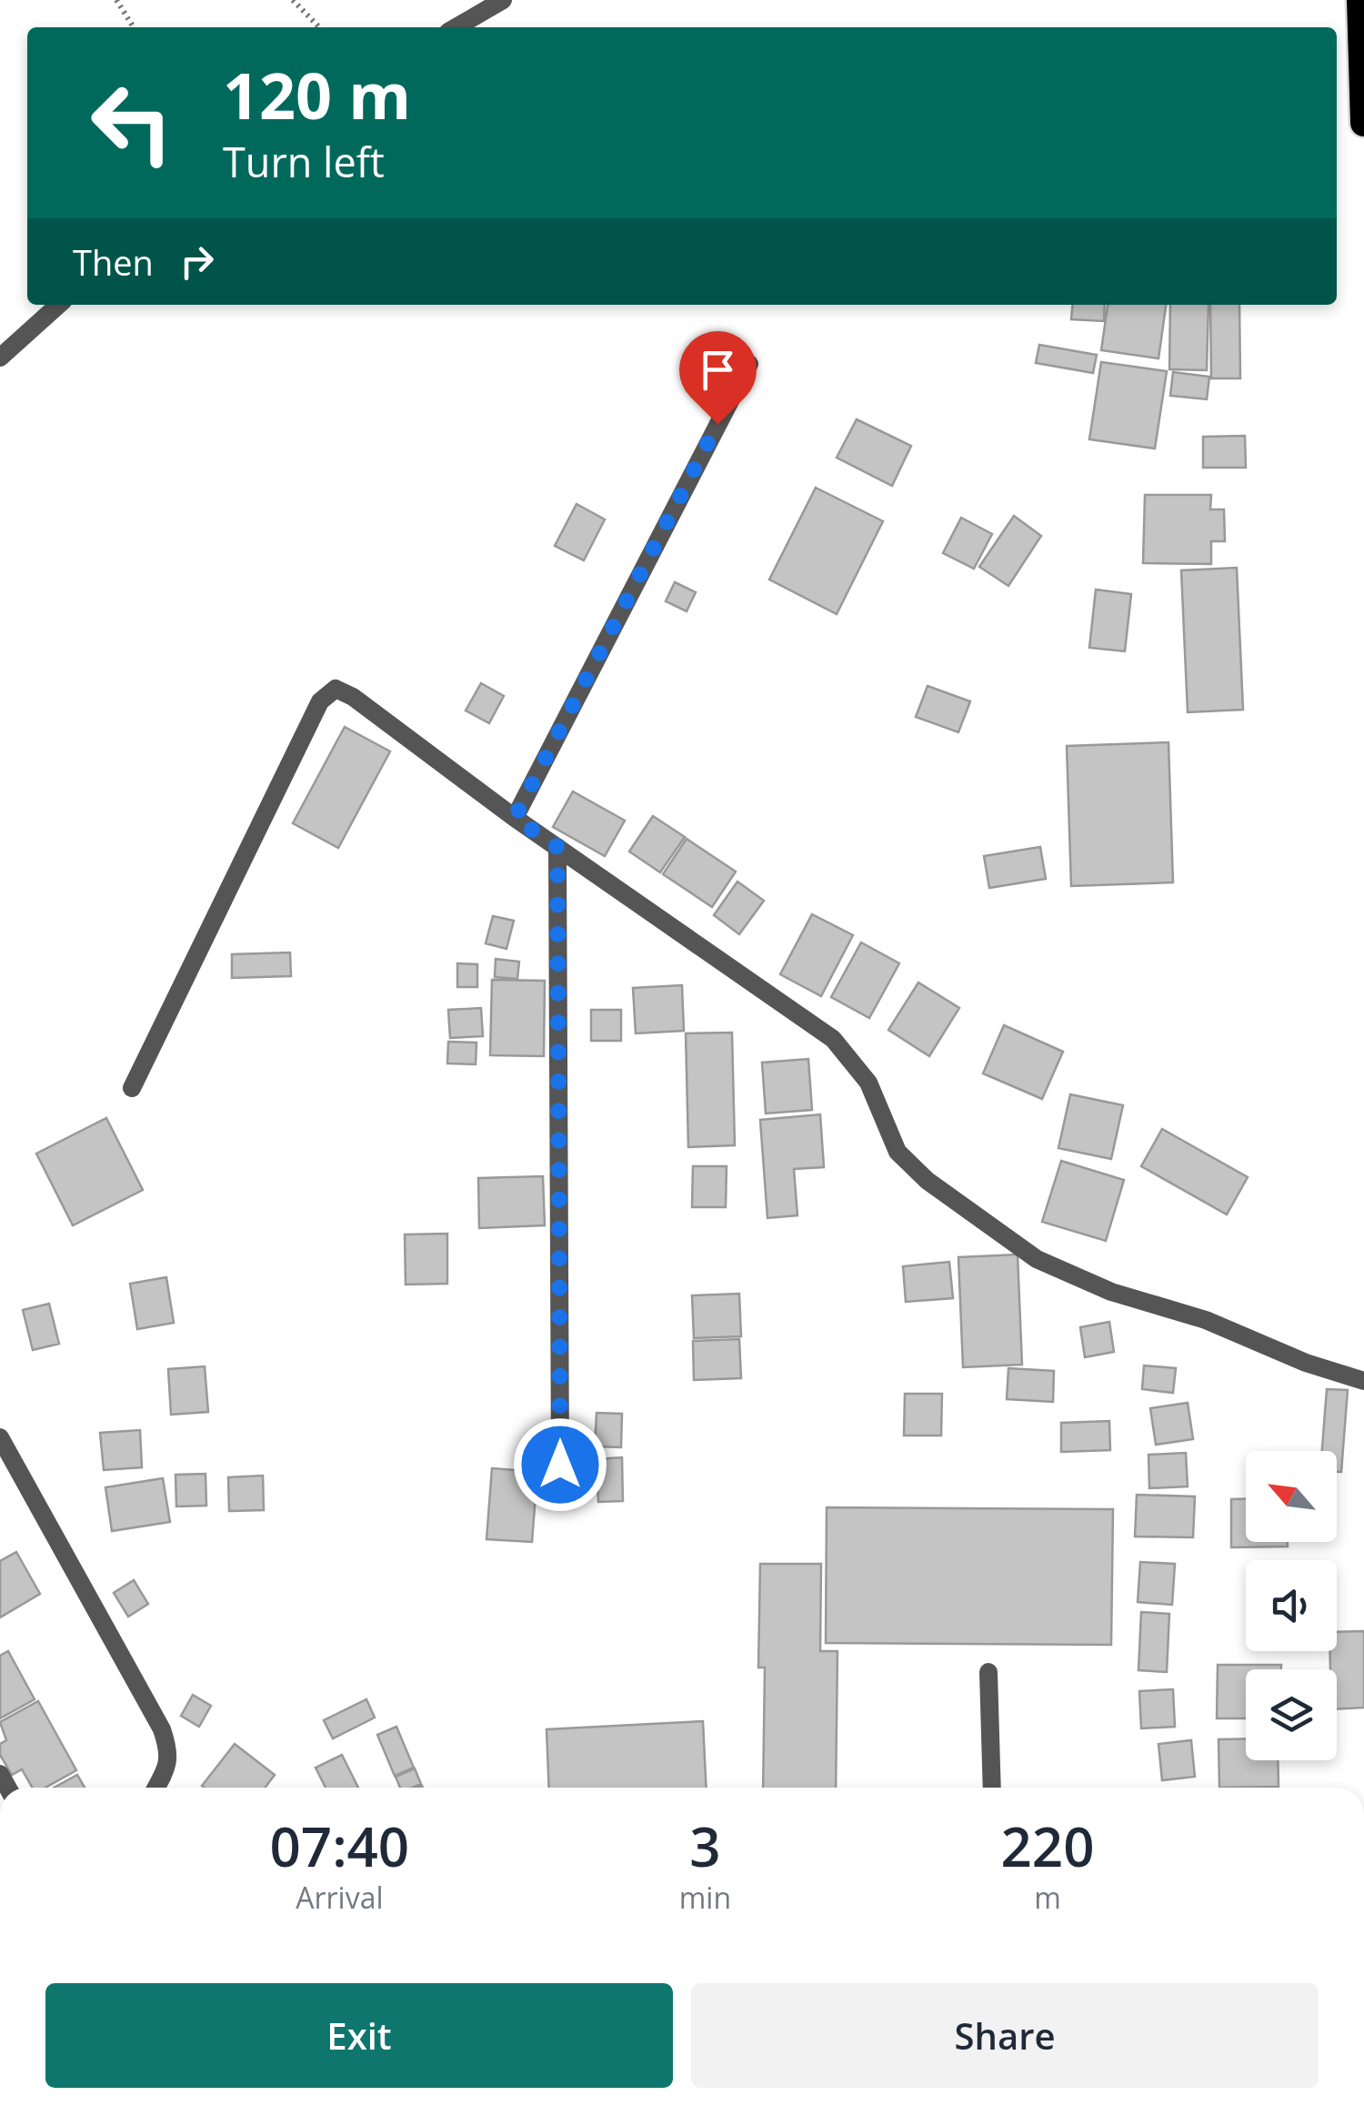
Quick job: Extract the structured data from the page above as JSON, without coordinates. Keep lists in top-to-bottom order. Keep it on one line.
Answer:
{"north":"top left","page":{"turn":["120 m","Turn left"],"then":"Then","eta":["07:40","Arrival","3","min","220","m"],"buttons":["Exit","Share"]}}
